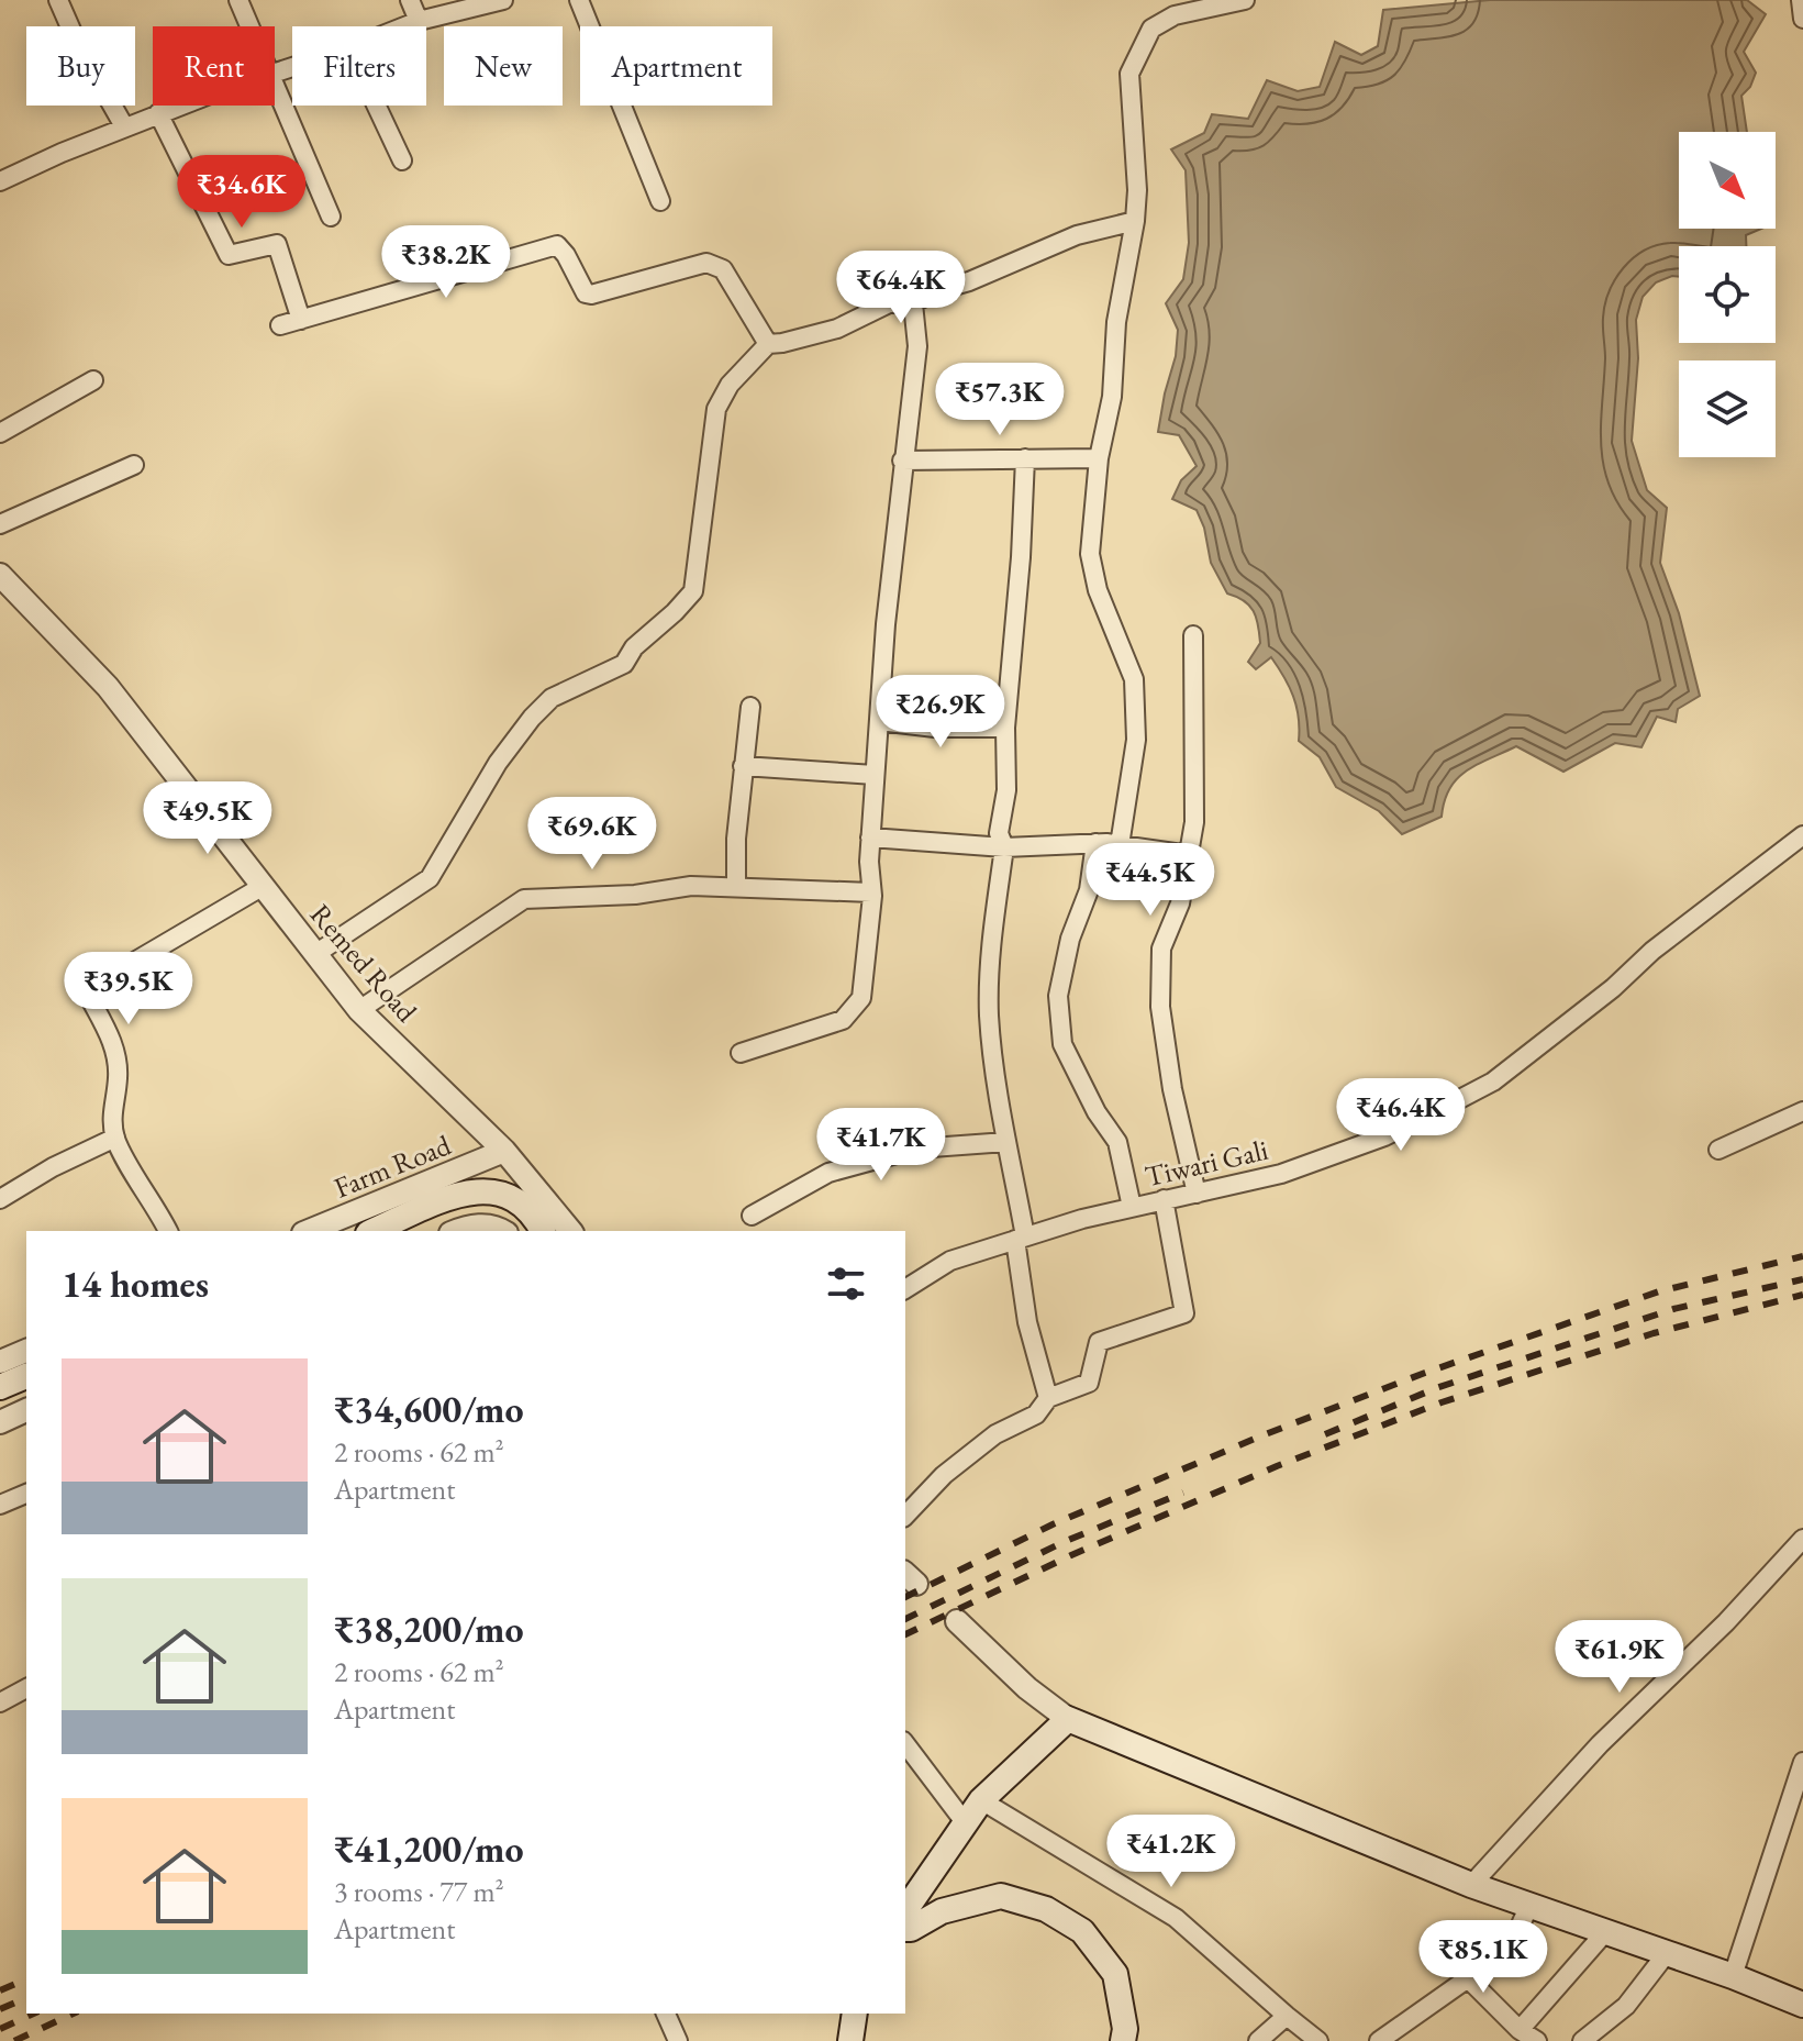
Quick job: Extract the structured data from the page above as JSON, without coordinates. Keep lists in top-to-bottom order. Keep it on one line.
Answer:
{"streets":{"street":["Remed Road","Tiwari Gali","Farm Road"]},"crossings":[["Remed Road","Farm Road"]],"north":"bottom right","page":{"chip":["Buy","Rent","Filters","New","Apartment"],"price":["₹34.6K","₹38.2K","₹64.4K","₹57.3K","₹26.9K","₹49.5K","₹69.6K","₹44.5K","₹39.5K","₹46.4K","₹41.7K","₹61.9K","₹41.2K","₹85.1K"],"heading":"14 homes","list":[{"name":"₹34,600/mo","note":"2 rooms · 62 m² · Apartment"},{"name":"₹38,200/mo","note":"2 rooms · 62 m² · Apartment"},{"name":"₹41,200/mo","note":"3 rooms · 77 m² · Apartment"}]}}
